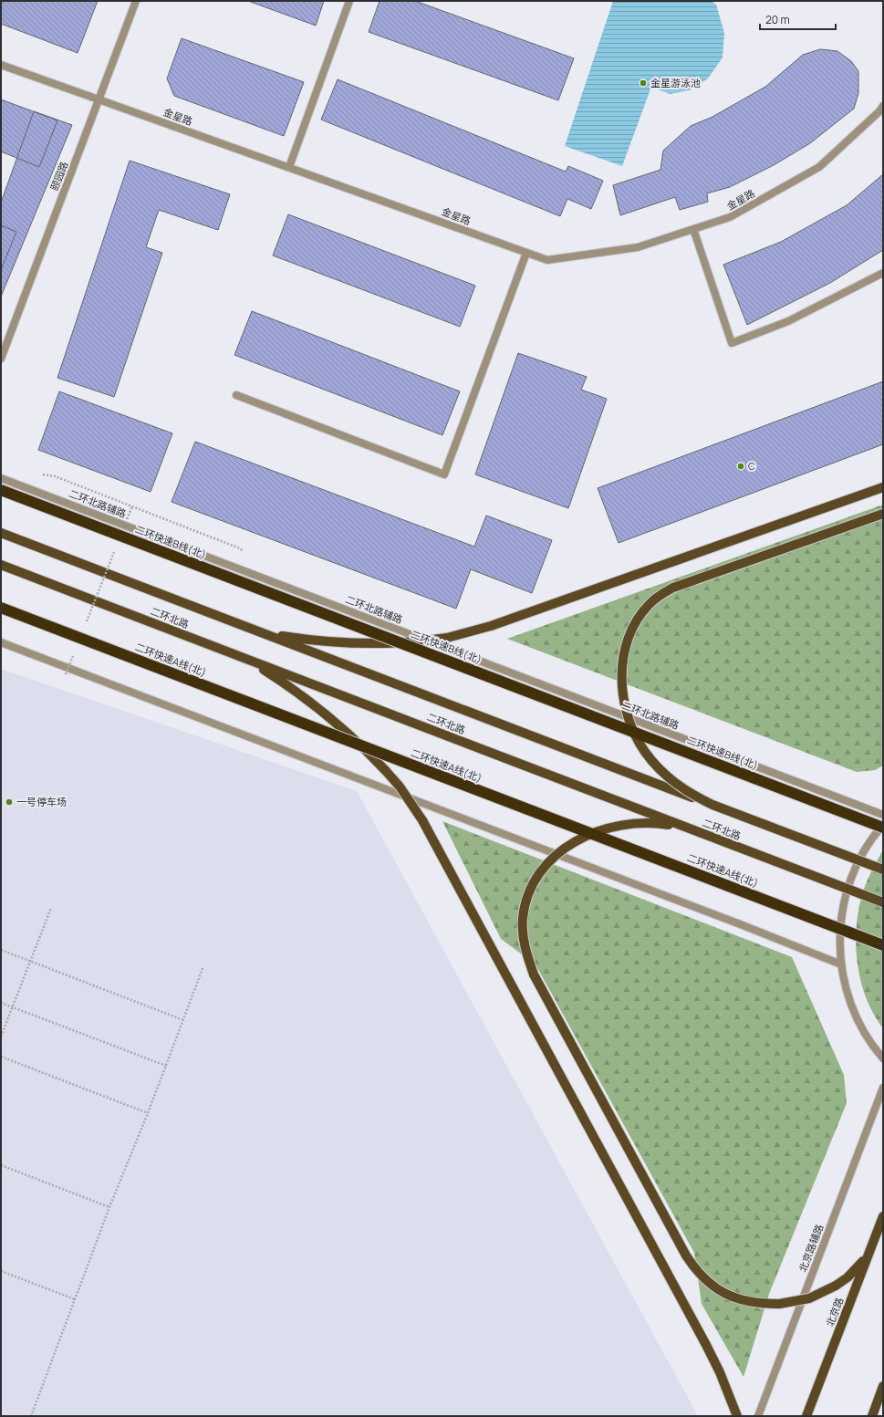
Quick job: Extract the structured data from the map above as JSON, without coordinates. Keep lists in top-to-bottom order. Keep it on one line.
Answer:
{"streets":{"highway":["二环快速B线(北)","二环快速A线(北)"],"main road":["二环北路","北京路"],"street":["金星路","颐园路","二环北路辅路","北京路辅路"]},"crossings":[["金星路","颐园路"]],"places":["金星游泳池","C","一号停车场"],"scale_bar":"20 m"}
